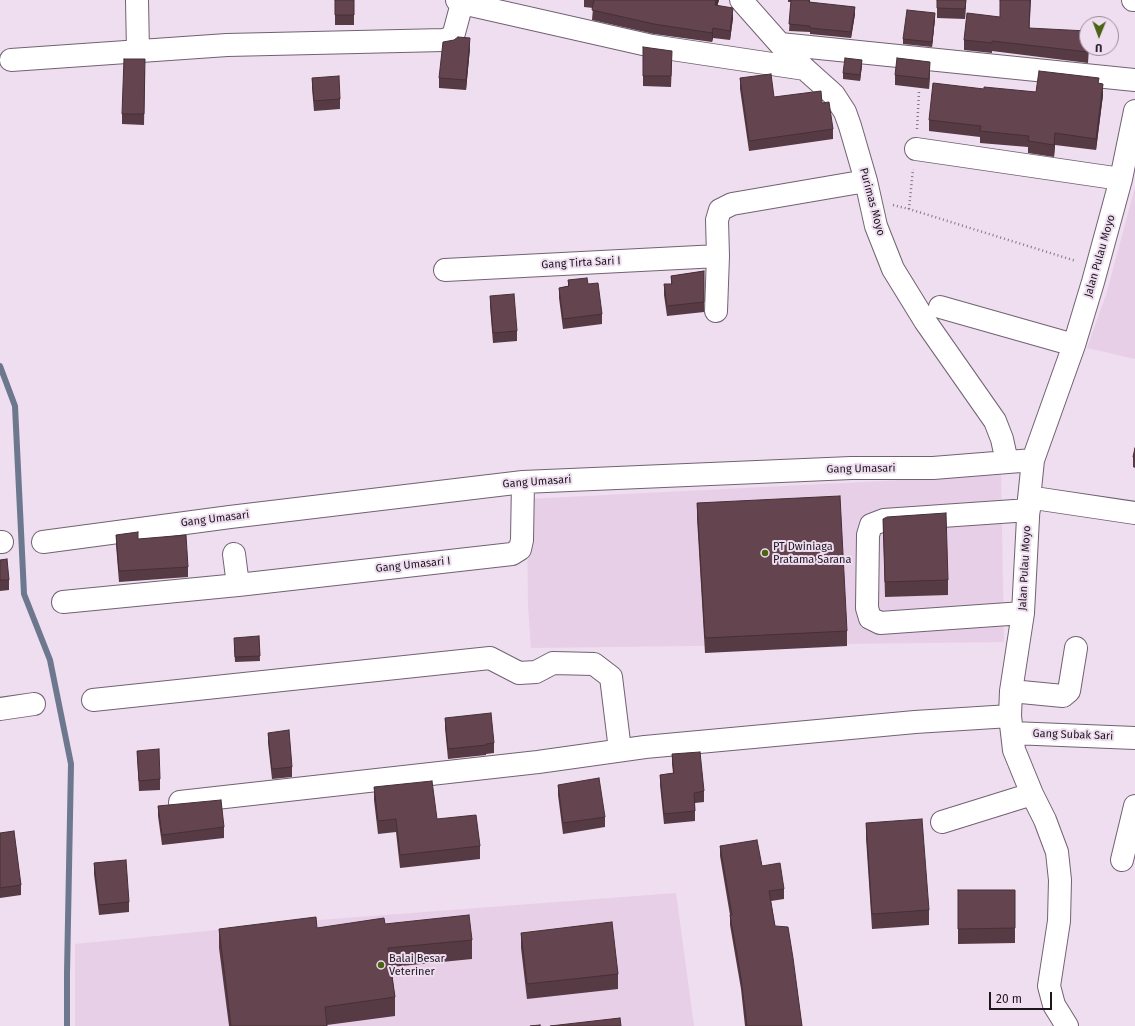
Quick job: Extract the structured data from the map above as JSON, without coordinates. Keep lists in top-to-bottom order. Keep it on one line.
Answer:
{"streets":{"street":["Purimas Moyo","Jalan Pulau Moyo","Gang Tirta Sari I","Gang Umasari","Gang Umasari I","Gang Subak Sari"]},"crossings":[["Purimas Moyo","Gang Umasari"],["Jalan Pulau Moyo","Gang Umasari"],["Jalan Pulau Moyo","Gang Subak Sari"],["Gang Umasari","Gang Umasari I"]],"places":["PT Dwiniaga Pratama Sarana","Balai Besar Veteriner"],"scale_bar":"20 m","north":"bottom"}
